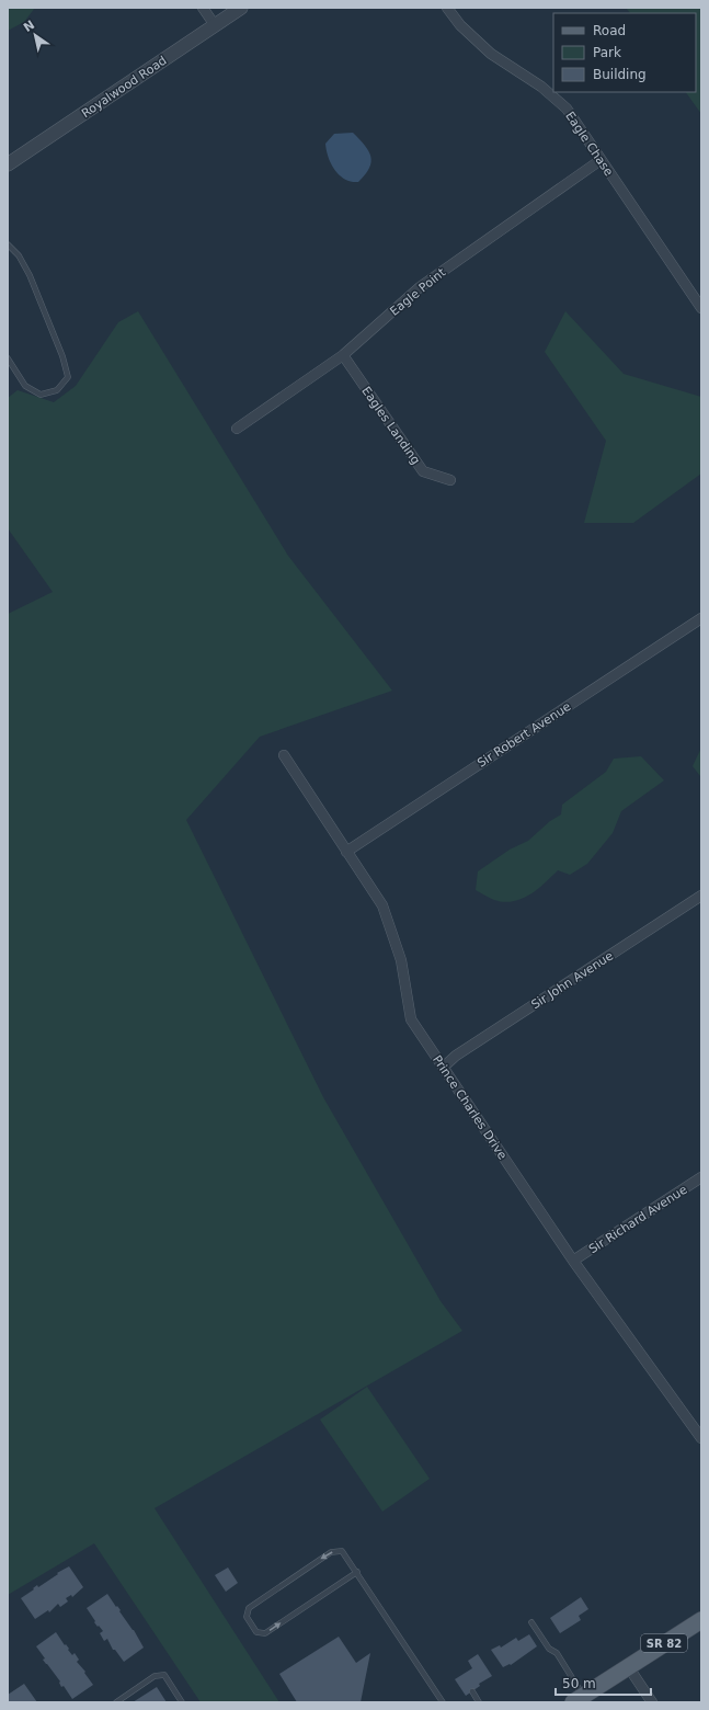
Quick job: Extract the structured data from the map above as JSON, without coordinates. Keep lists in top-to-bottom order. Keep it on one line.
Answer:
{"streets":{"main road":["SR 82"],"street":["Royalwood Road","Eagle Chase","Eagle Point","Eagles Landing","Sir Robert Avenue","Sir John Avenue","Prince Charles Drive","Sir Richard Avenue"]},"crossings":[["Eagle Chase","Eagle Point"],["Eagle Point","Eagles Landing"],["Sir Robert Avenue","Prince Charles Drive"],["Sir John Avenue","Prince Charles Drive"],["Prince Charles Drive","Sir Richard Avenue"]],"legend":["Road","Park","Building"],"scale_bar":"50 m","north":"top left"}
